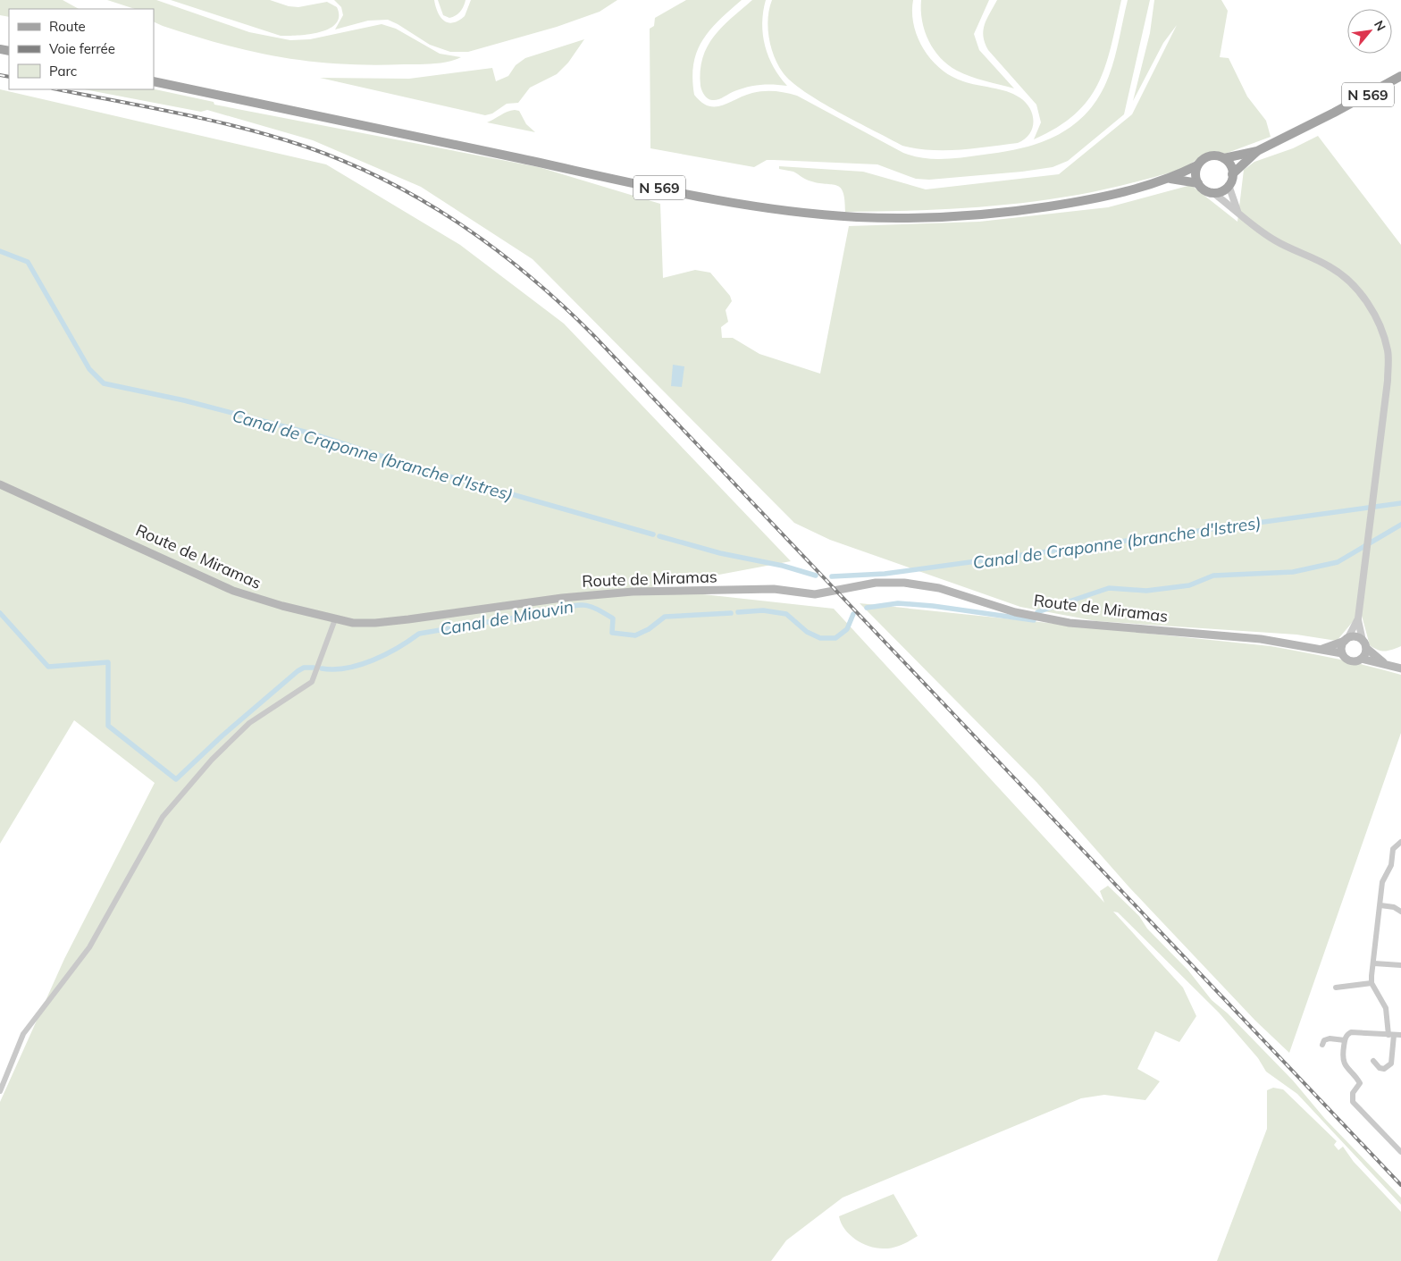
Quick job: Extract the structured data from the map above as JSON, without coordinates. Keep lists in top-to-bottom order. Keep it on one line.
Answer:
{"streets":{"main road":["N 569","Route de Miramas"]},"water":["Canal de Craponne (branche d'Istres)","Canal de Miouvin"],"legend":["Route","Voie ferrée","Parc"],"north":"top right"}
